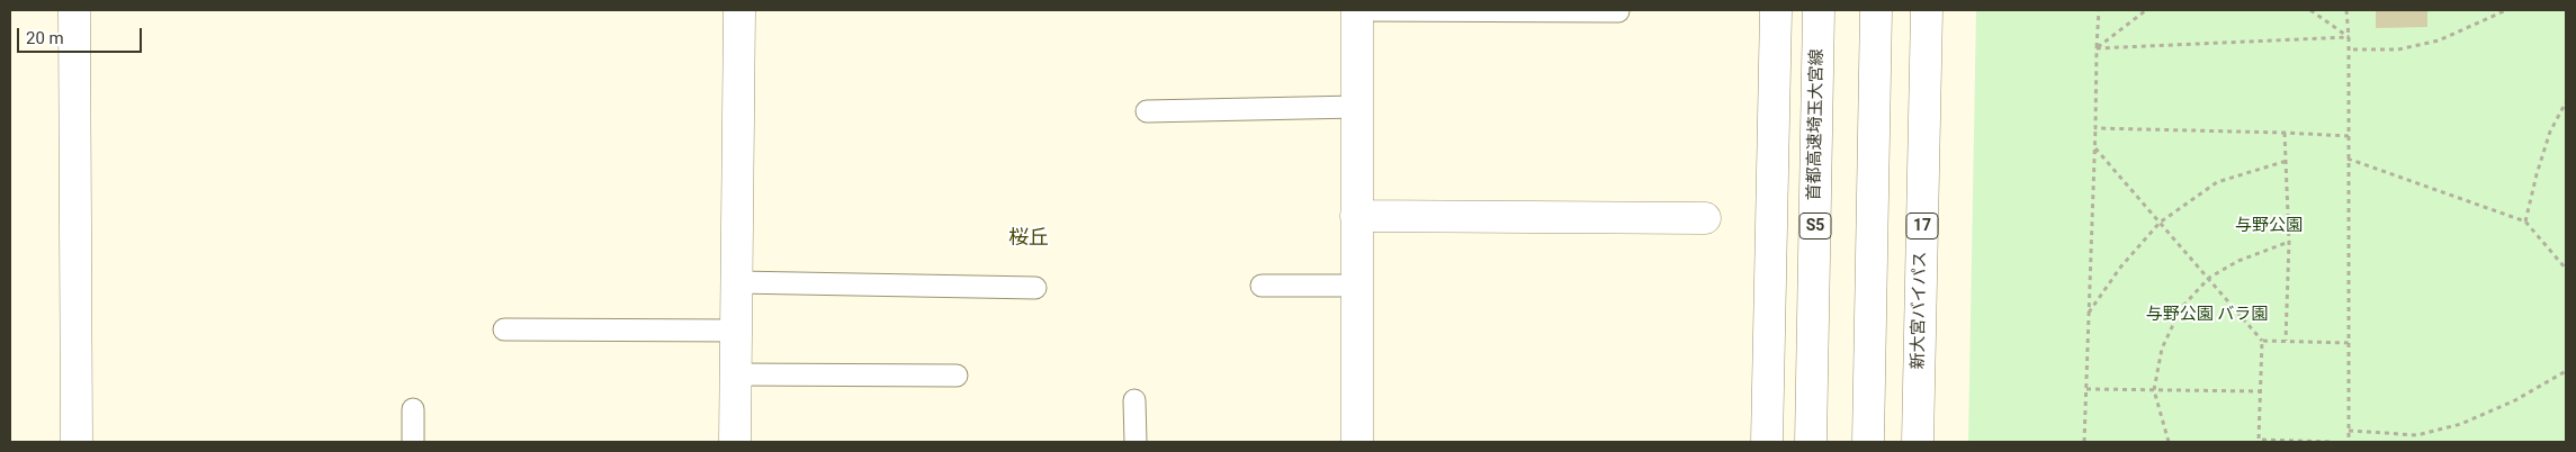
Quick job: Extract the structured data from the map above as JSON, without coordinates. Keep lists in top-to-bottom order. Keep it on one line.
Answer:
{"streets":{"main road":["首都高速埼玉大宮線","S5","17","新大宮バイパス"]},"districts":["桜丘"],"parks":["与野公園","与野公園 バラ園"],"scale_bar":"20 m"}
